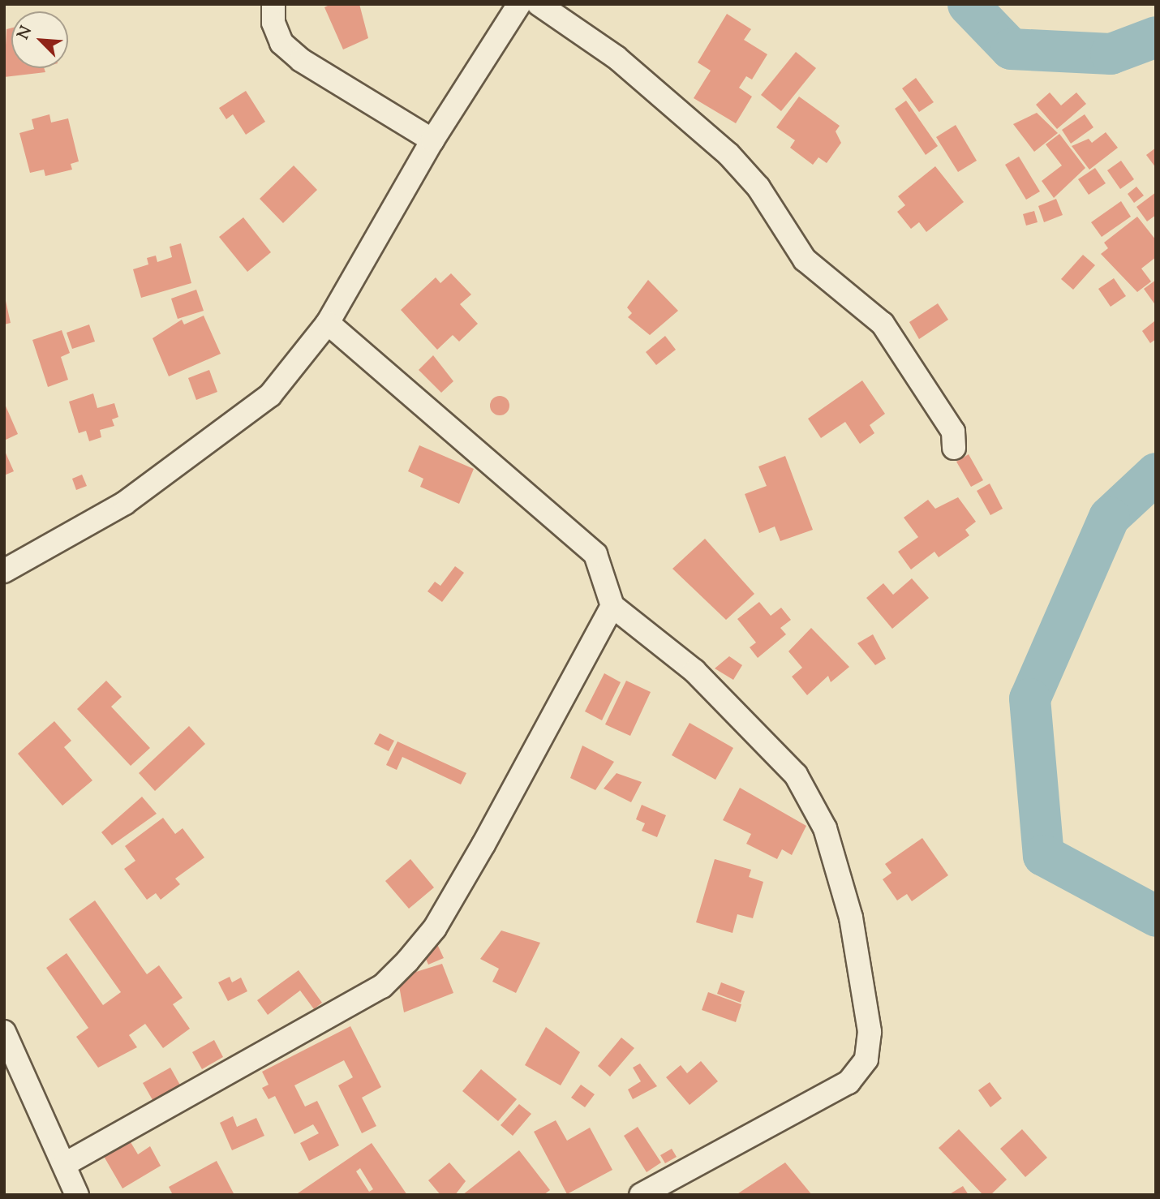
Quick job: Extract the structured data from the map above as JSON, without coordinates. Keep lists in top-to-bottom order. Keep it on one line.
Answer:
{"north":"top left"}
